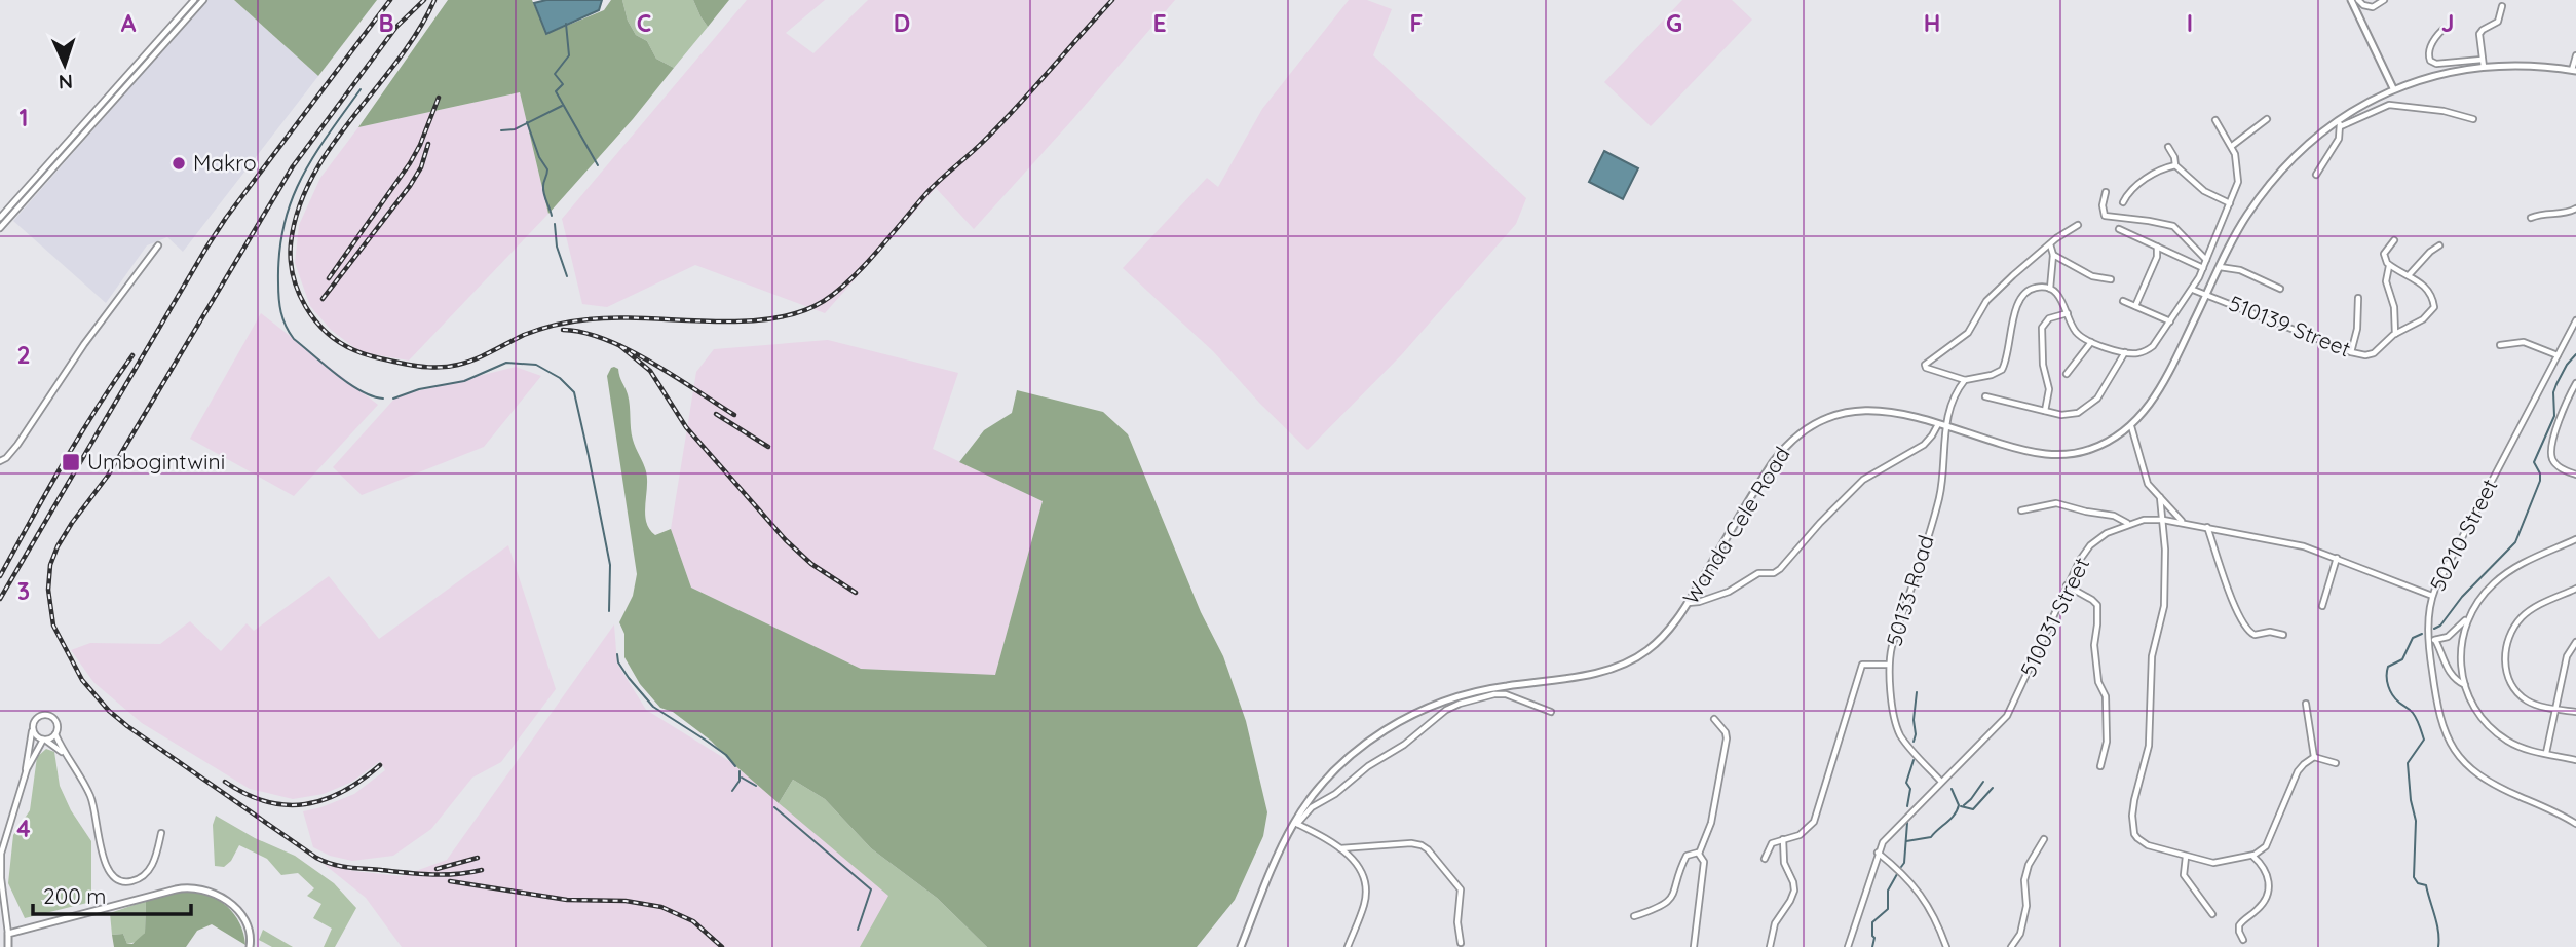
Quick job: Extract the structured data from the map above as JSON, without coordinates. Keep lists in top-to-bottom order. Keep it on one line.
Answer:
{"streets":{"street":["510139 Street","Wanda Cele Road","50210 Street","50133 Road","510031 Street"]},"crossings":[["510139 Street","Wanda Cele Road"],["Wanda Cele Road","50133 Road"],["50210 Street","510031 Street"],["50133 Road","510031 Street"]],"places":{"other":["Makro"],"transit":["Umbogintwini"]},"scale_bar":"200 m","north":"bottom","grid":{"columns":["A","B","C","D","E","F","G","H","I","J"],"rows":["1","2","3","4"]}}
